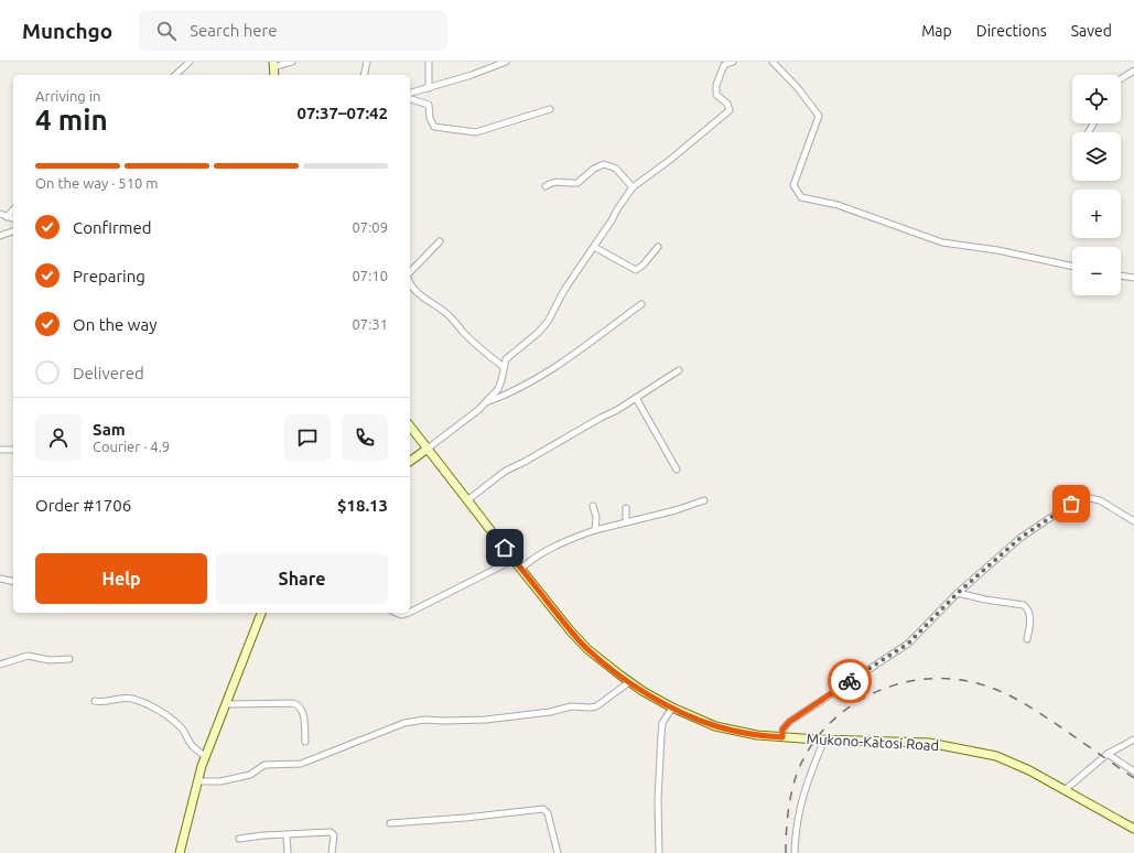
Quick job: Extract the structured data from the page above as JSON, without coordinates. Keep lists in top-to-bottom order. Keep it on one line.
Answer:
{"streets":{"main road":["Mukono-Katosi Road"]},"page":{"header":"Munchgo","search":"Search here","nav":["Map","Directions","Saved"],"map_buttons":["+","−"],"heading":["4 min","Arriving in","07:37–07:42"],"panel":["Sam","Courier · 4.9","Order #1706","$18.13"],"bar":"On the way · 510 m","list":[["Confirmed","07:09"],["Preparing","07:10"],["On the way","07:31"],"Delivered"],"buttons":["Help","Share"]}}
